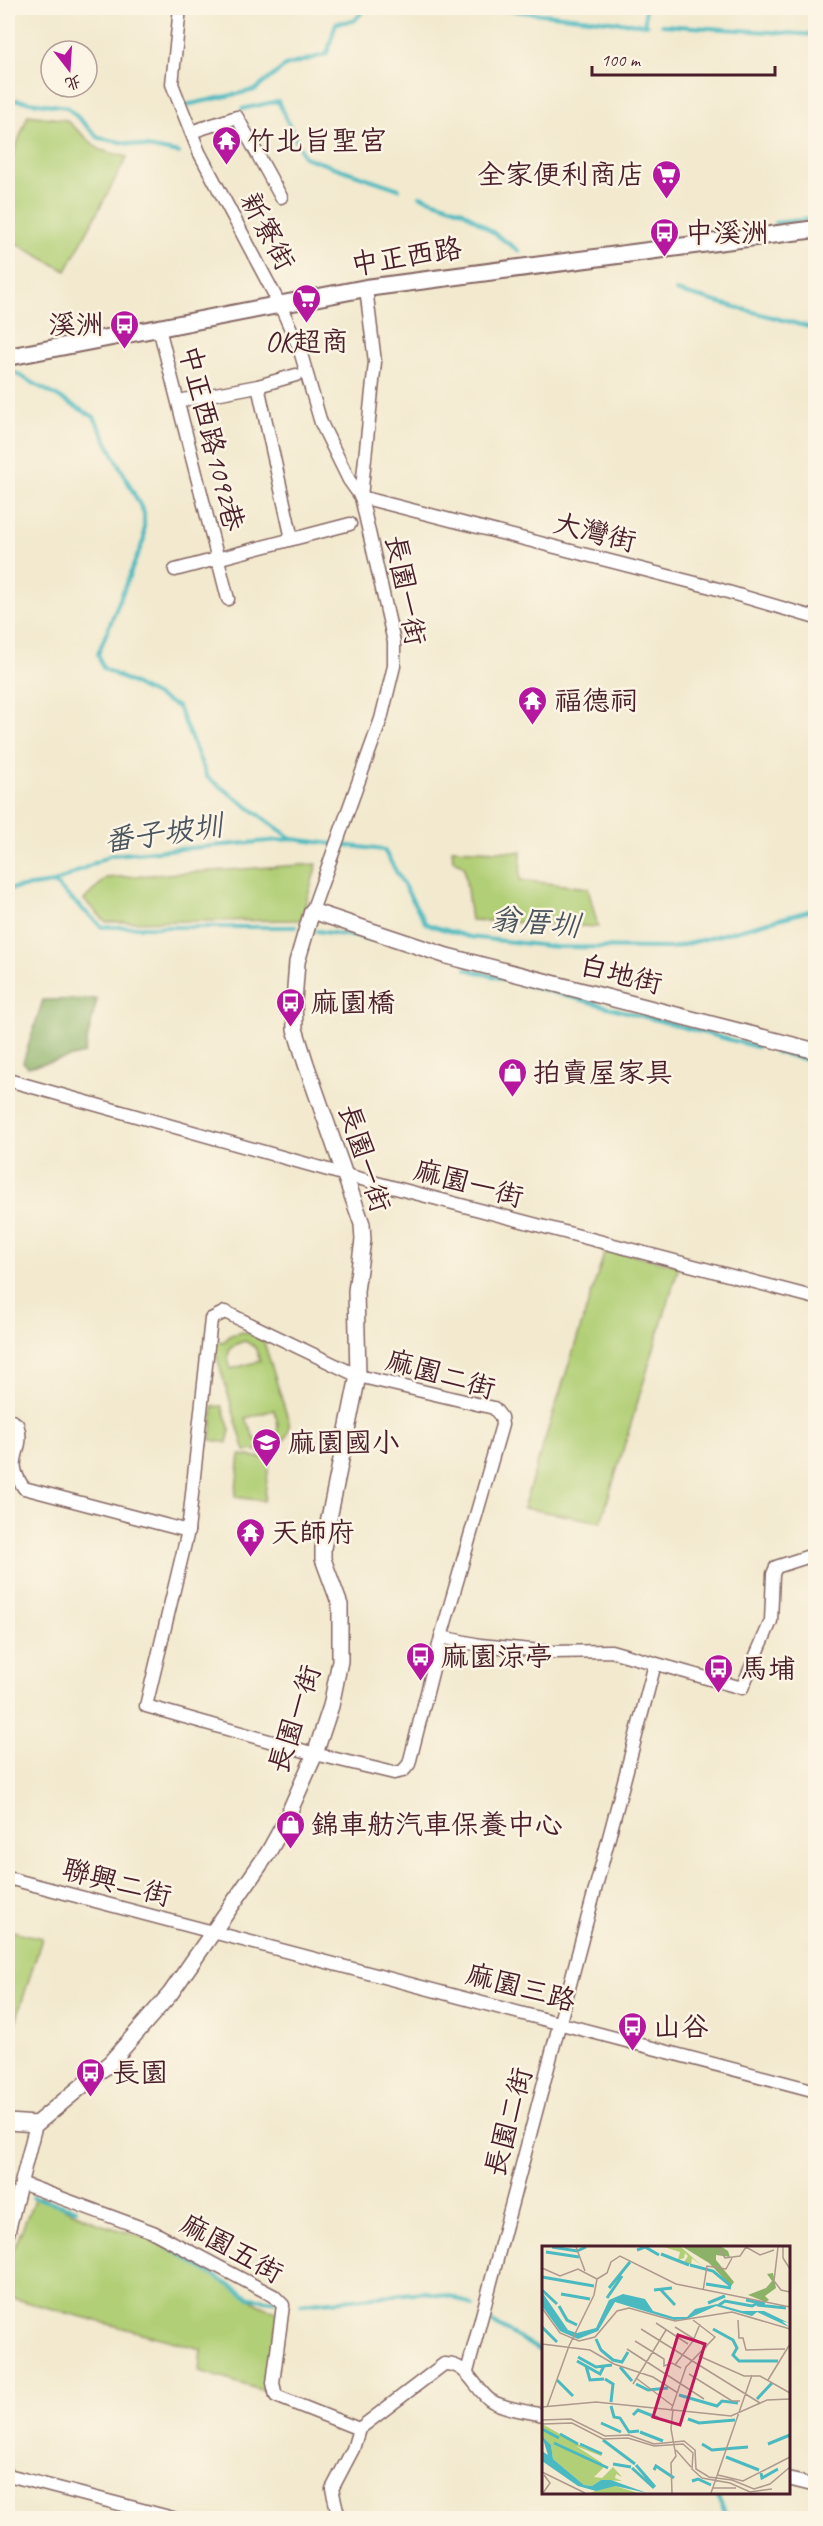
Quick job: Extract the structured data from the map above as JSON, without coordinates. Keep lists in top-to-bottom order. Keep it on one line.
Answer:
{"streets":{"main road":["中正西路"],"street":["新寮街","中正西路1092巷","大灣街","長園一街","白地街","麻園一街","麻園二街","聯興二街","麻園三路","長園二街","麻園五街"]},"crossings":[["新寮街","中正西路"],["新寮街","長園一街"],["中正西路","中正西路1092巷"],["中正西路","長園一街"],["大灣街","長園一街"],["長園一街","白地街"],["長園一街","麻園一街"],["長園一街","麻園二街"],["長園一街","聯興二街"],["長園一街","麻園三路"],["聯興二街","麻園三路"],["麻園三路","長園二街"]],"water":["番子坡圳","翁厝圳"],"places":{"temple":["竹北旨聖宮","福德祠","天師府"],"supermarket":["全家便利商店","OK超商"],"bus stop":["中溪洲","溪洲","麻園橋","麻園涼亭","馬埔","山谷","長園"],"shop":["拍賣屋家具","錦車舫汽車保養中心"],"school or university":["麻園國小"]},"scale_bar":"100 m","north":"bottom"}
